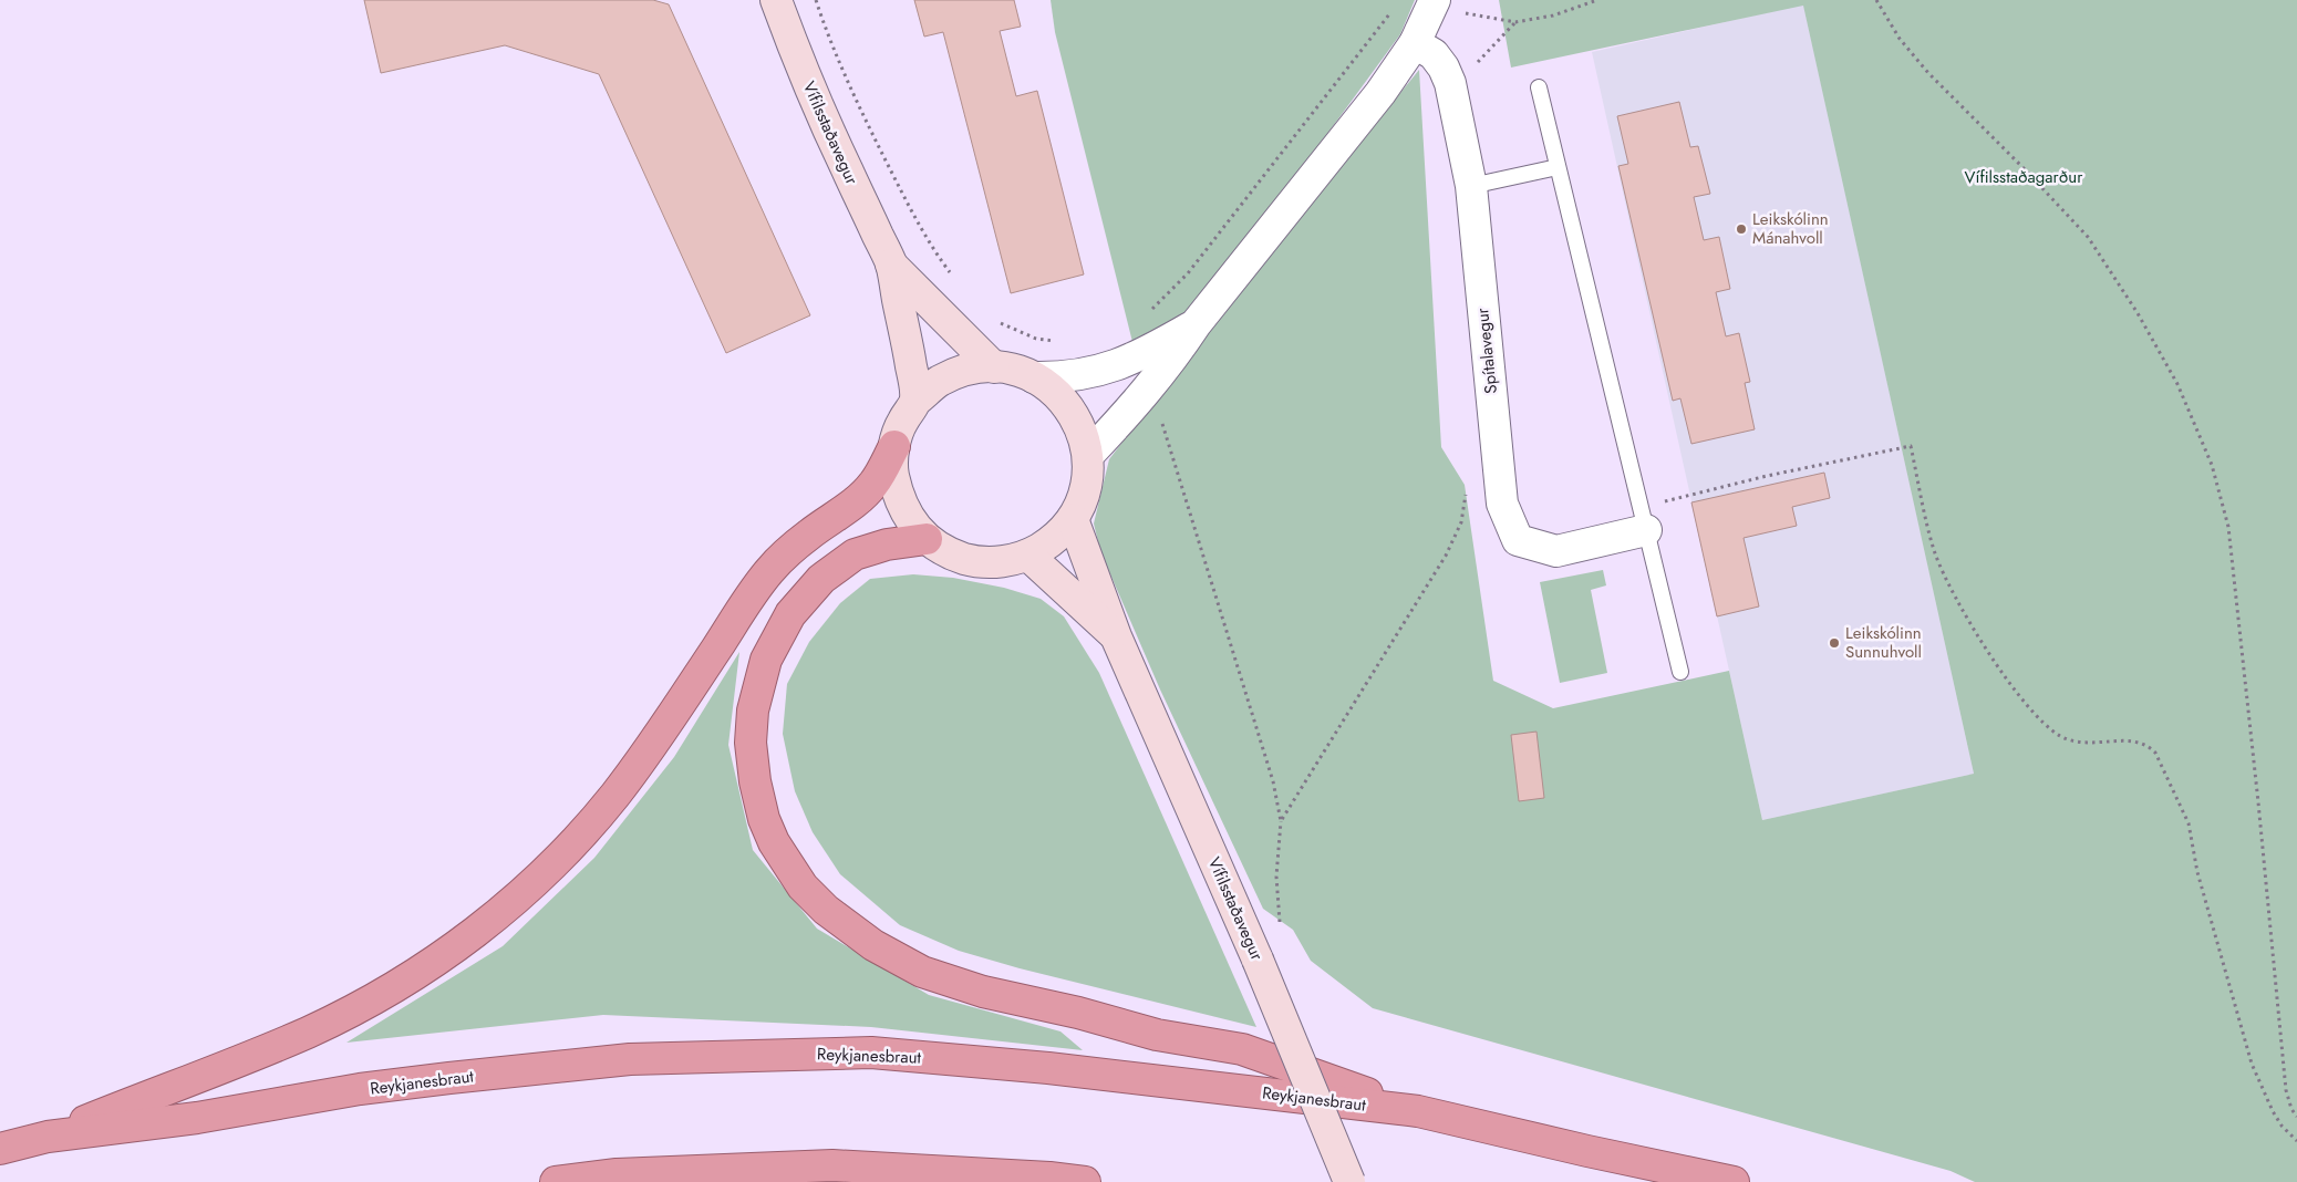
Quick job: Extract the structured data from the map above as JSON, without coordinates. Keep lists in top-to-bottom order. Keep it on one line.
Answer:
{"streets":{"highway":["Reykjanesbraut"],"main road":["Vífilsstaðavegur"],"street":["Spítalavegur"]},"parks":["Vífilsstaðagarður"],"places":["Leikskólinn Mánahvoll","Leikskólinn Sunnuhvoll"]}
